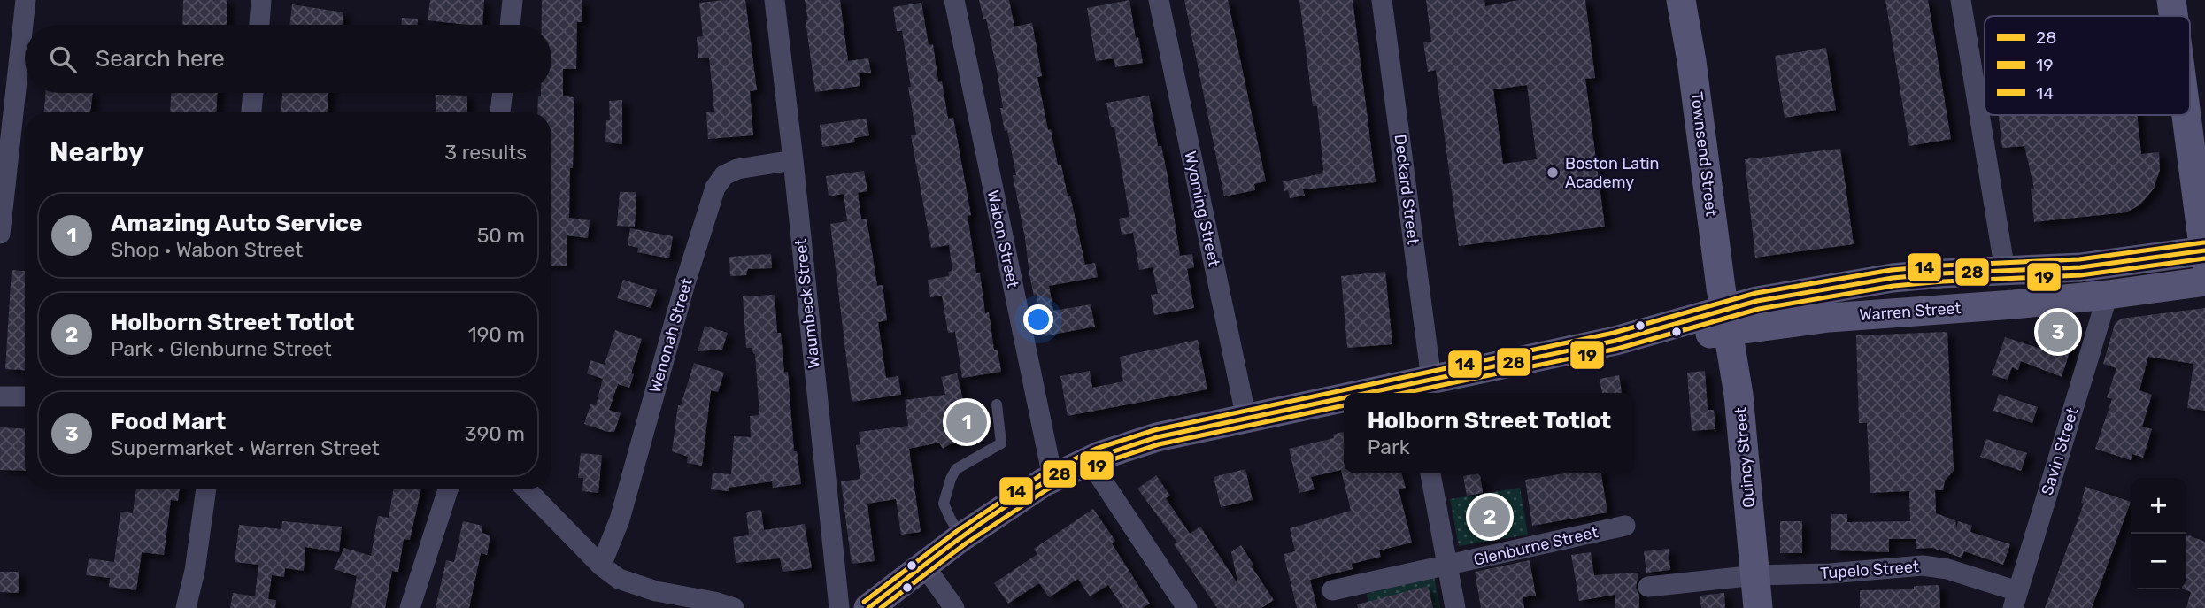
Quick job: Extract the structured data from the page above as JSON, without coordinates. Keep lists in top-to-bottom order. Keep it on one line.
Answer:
{"streets":{"main road":["Townsend Street","Warren Street","Quincy Street"],"street":["Deckard Street","Wyoming Street","Wabon Street","Waumbeck Street","Wenonah Street","Savin Street","Glenburne Street","Tupelo Street"]},"crossings":[["Townsend Street","Warren Street"],["Townsend Street","Quincy Street"],["Deckard Street","Warren Street"],["Wyoming Street","Warren Street"],["Wabon Street","Warren Street"],["Waumbeck Street","Wenonah Street"],["Warren Street","Savin Street"],["Warren Street","Quincy Street"],["Savin Street","Tupelo Street"],["Quincy Street","Tupelo Street"]],"places":["Boston Latin Academy"],"lines":["transit line 14","transit line 28","transit line 19"],"legend":["28","19","14"],"page":{"search":"Search here","heading":["Nearby","3 results"],"list":[{"mark":"1","name":"Amazing Auto Service","note":"Shop · Wabon Street","value":"50 m"},{"mark":"2","name":"Holborn Street Totlot","note":"Park · Glenburne Street","value":"190 m"},{"mark":"3","name":"Food Mart","note":"Supermarket · Warren Street","value":"390 m"}],"pins":["3","1","2"],"popup":["Holborn Street Totlot","Park"],"map_buttons":["+","−"]}}
